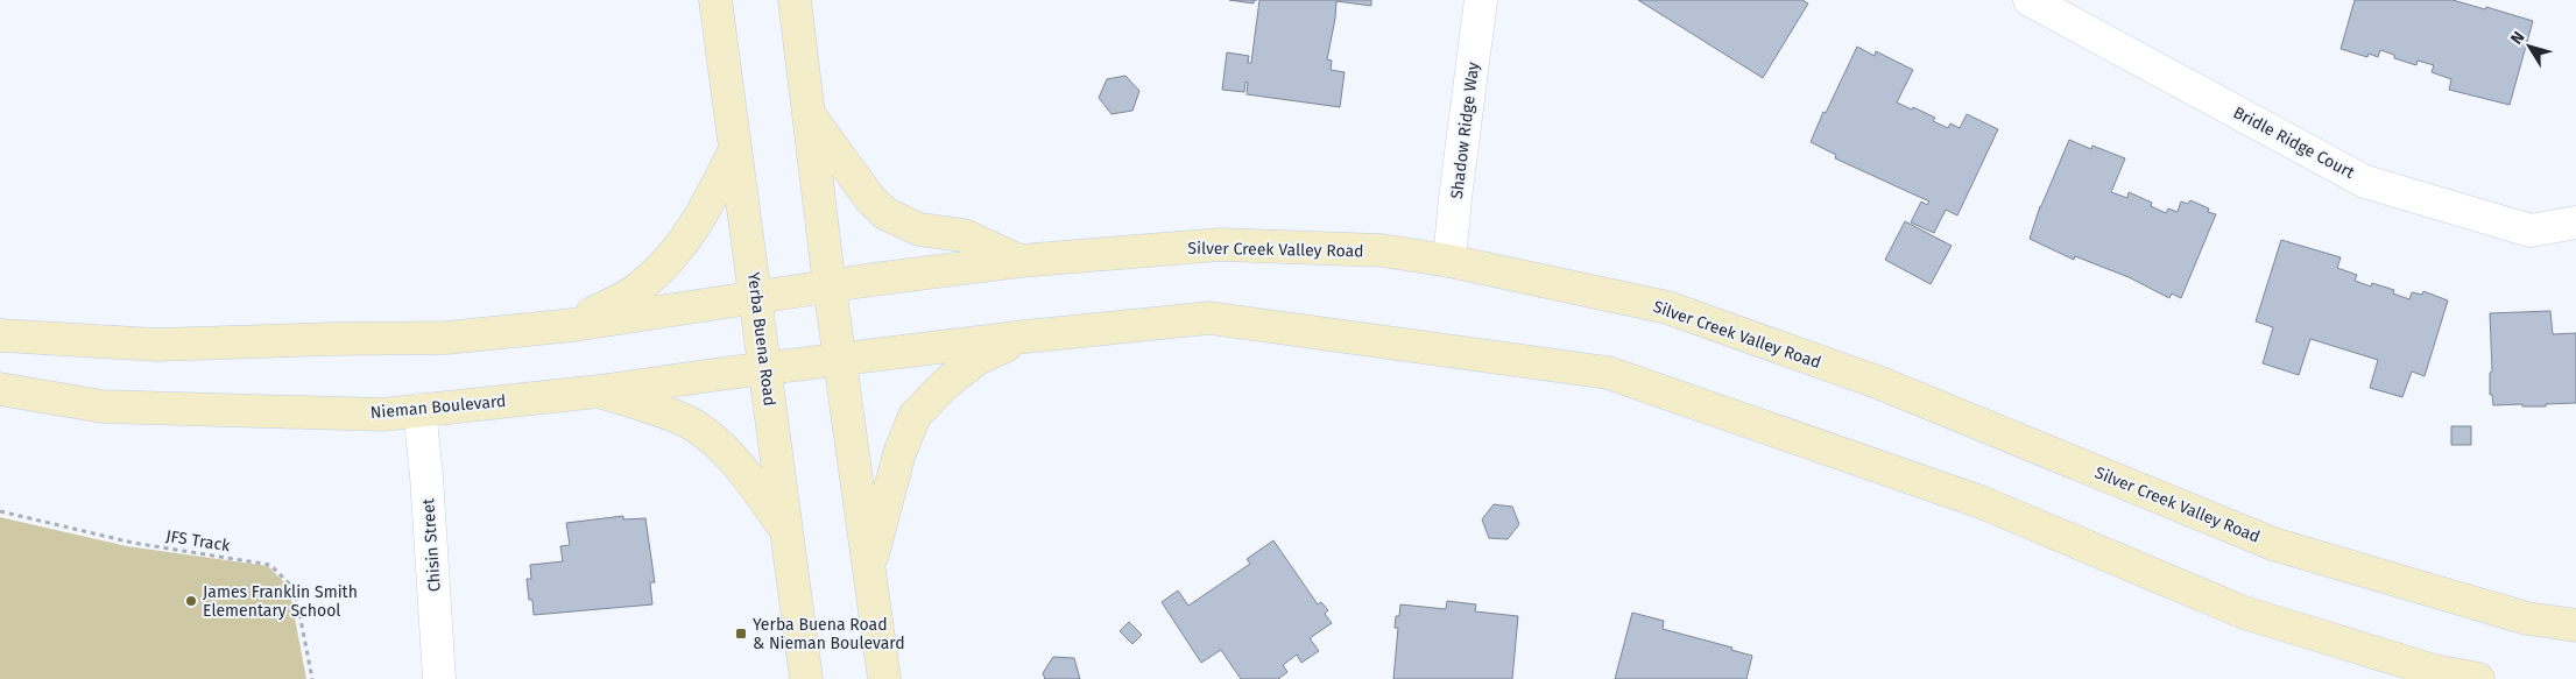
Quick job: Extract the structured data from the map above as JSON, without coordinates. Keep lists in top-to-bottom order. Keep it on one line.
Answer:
{"streets":{"main road":["Silver Creek Valley Road","Yerba Buena Road","Nieman Boulevard"],"street":["Shadow Ridge Way","Bridle Ridge Court","Chisin Street"],"path":["JFS Track"]},"crossings":[["Shadow Ridge Way","Silver Creek Valley Road"],["Silver Creek Valley Road","Yerba Buena Road"],["Yerba Buena Road","Nieman Boulevard"],["Nieman Boulevard","Chisin Street"]],"places":{"other":["James Franklin Smith Elementary School"],"transit":["Yerba Buena Road & Nieman Boulevard"]},"north":"top left"}
